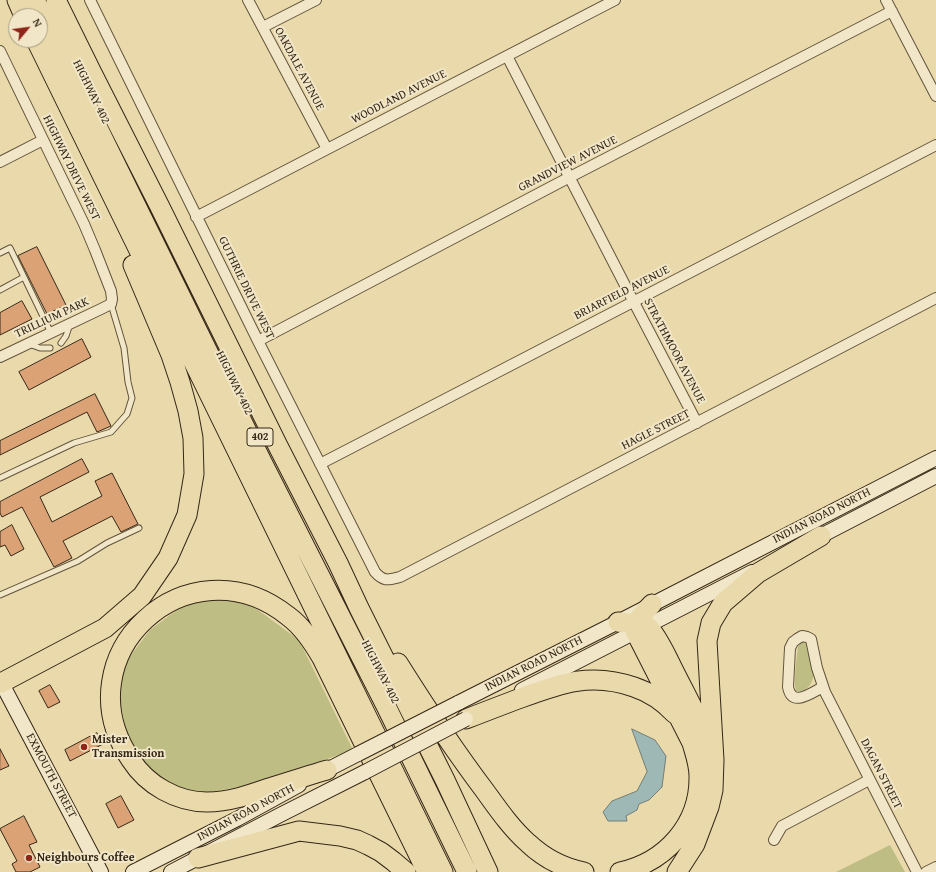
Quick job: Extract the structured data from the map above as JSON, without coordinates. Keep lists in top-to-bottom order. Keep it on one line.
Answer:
{"streets":{"highway":["HIGHWAY 402","402"],"main road":["INDIAN ROAD NORTH","EXMOUTH STREET"],"street":["OAKDALE AVENUE","WOODLAND AVENUE","GRANDVIEW AVENUE","HIGHWAY DRIVE WEST","GUTHRIE DRIVE WEST","BRIARFIELD AVENUE","TRILLIUM PARK","STRATHMOOR AVENUE","HAGLE STREET","DAGAN STREET"]},"crossings":[["OAKDALE AVENUE","WOODLAND AVENUE"],["WOODLAND AVENUE","GUTHRIE DRIVE WEST"],["WOODLAND AVENUE","STRATHMOOR AVENUE"],["GRANDVIEW AVENUE","GUTHRIE DRIVE WEST"],["GRANDVIEW AVENUE","STRATHMOOR AVENUE"],["HIGHWAY DRIVE WEST","TRILLIUM PARK"],["GUTHRIE DRIVE WEST","BRIARFIELD AVENUE"],["GUTHRIE DRIVE WEST","HAGLE STREET"],["BRIARFIELD AVENUE","STRATHMOOR AVENUE"],["STRATHMOOR AVENUE","HAGLE STREET"]],"places":["Mister Transmission","Neighbours Coffee"],"north":"top right"}
